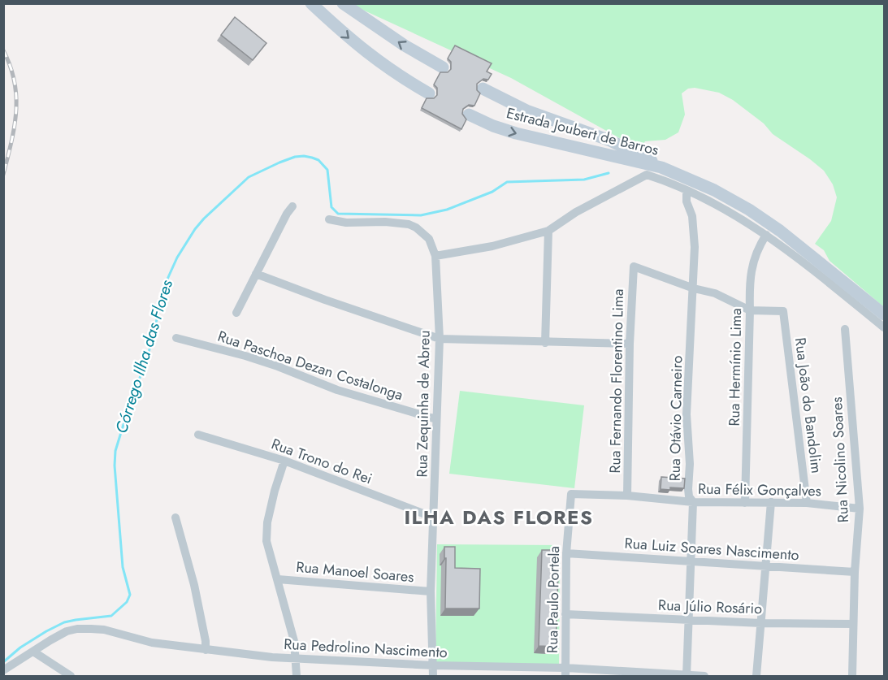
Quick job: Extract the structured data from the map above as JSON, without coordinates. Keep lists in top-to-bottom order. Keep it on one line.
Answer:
{"streets":{"main road":["Estrada Joubert de Barros"],"street":["Rua Paschoa Dezan Costalonga","Rua Hermínio Lima","Rua Fernando Florentino Lima","Rua Zequinha de Abreu","Rua João do Bandolim","Rua Otávio Carneiro","Rua Nicolino Soares","Rua Trono do Rei","Rua Félix Gonçalves","Rua Luiz Soares Nascimento","Rua Manoel Soares","Rua Paulo Portela","Rua Júlio Rosário","Rua Pedrolino Nascimento"]},"crossings":[["Rua Paschoa Dezan Costalonga","Rua Zequinha de Abreu"],["Rua Hermínio Lima","Rua João do Bandolim"],["Rua Hermínio Lima","Rua Félix Gonçalves"],["Rua Fernando Florentino Lima","Rua Otávio Carneiro"],["Rua Fernando Florentino Lima","Rua Félix Gonçalves"],["Rua Zequinha de Abreu","Rua Trono do Rei"],["Rua Zequinha de Abreu","Rua Manoel Soares"],["Rua Zequinha de Abreu","Rua Pedrolino Nascimento"],["Rua João do Bandolim","Rua Félix Gonçalves"],["Rua Otávio Carneiro","Rua Félix Gonçalves"],["Rua Otávio Carneiro","Rua Luiz Soares Nascimento"],["Rua Otávio Carneiro","Rua Júlio Rosário"],["Rua Otávio Carneiro","Rua Pedrolino Nascimento"],["Rua Nicolino Soares","Rua Félix Gonçalves"],["Rua Nicolino Soares","Rua Luiz Soares Nascimento"],["Rua Nicolino Soares","Rua Júlio Rosário"],["Rua Félix Gonçalves","Rua Paulo Portela"],["Rua Luiz Soares Nascimento","Rua Paulo Portela"],["Rua Paulo Portela","Rua Júlio Rosário"],["Rua Paulo Portela","Rua Pedrolino Nascimento"]],"districts":["ILHA DAS FLORES"],"water":["Córrego Ilha das Flores"]}
